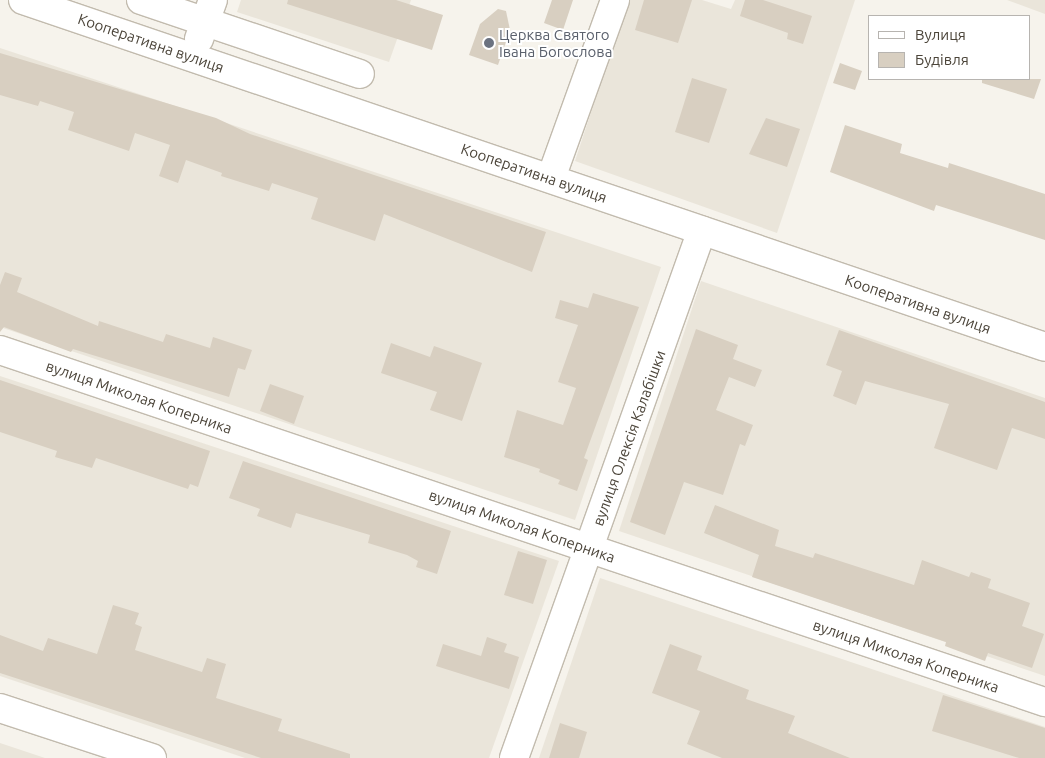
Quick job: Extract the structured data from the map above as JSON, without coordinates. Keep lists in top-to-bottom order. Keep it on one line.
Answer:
{"streets":{"street":["Кооперативна вулиця","вулиця Миколая Коперника","вулиця Олексія Калабішки"]},"crossings":[["Кооперативна вулиця","вулиця Олексія Калабішки"],["вулиця Миколая Коперника","вулиця Олексія Калабішки"]],"places":["Церква Святого Івана Богослова"],"legend":["Вулиця","Будівля"]}
